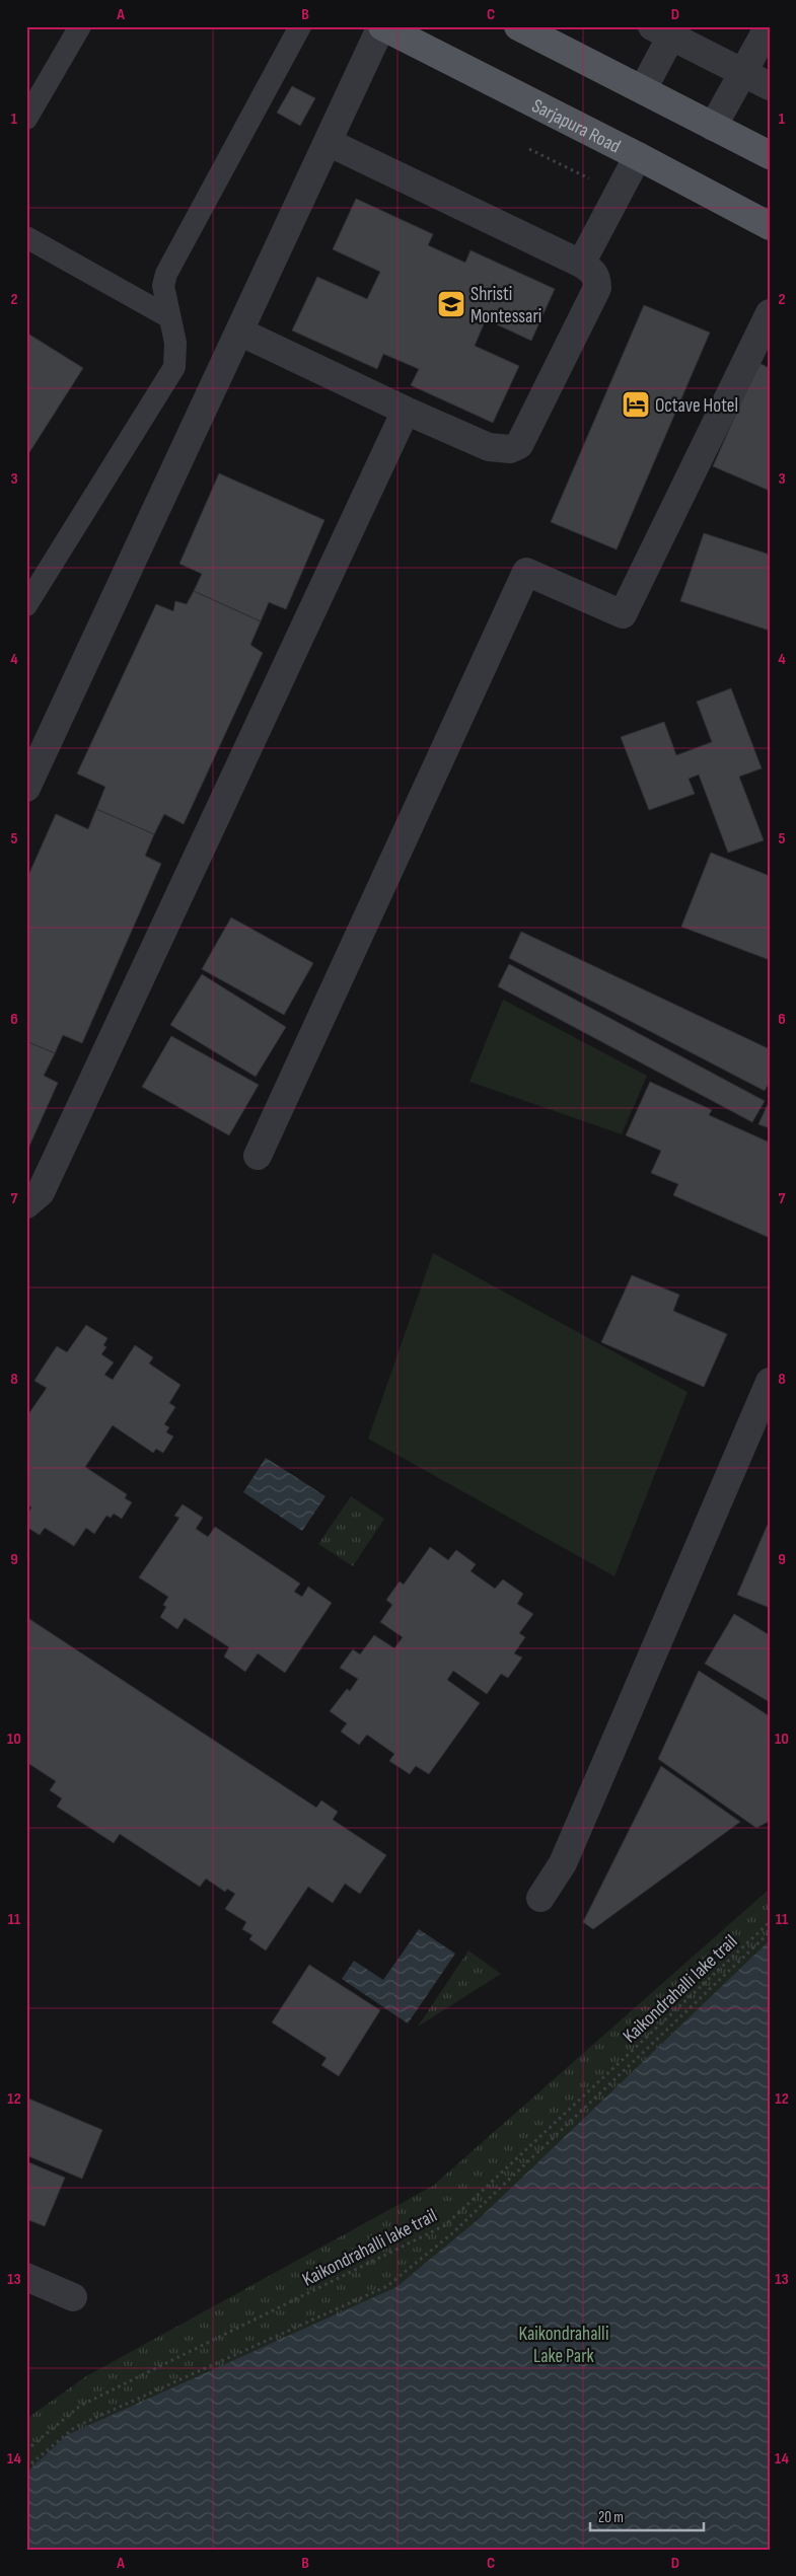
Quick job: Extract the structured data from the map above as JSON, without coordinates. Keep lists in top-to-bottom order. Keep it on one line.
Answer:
{"streets":{"main road":["Sarjapura Road"],"path":["Kaikondrahalli lake trail"]},"parks":["Kaikondrahalli Lake Park"],"places":{"school or university":["Shristi Montessari"],"hotel":["Octave Hotel"]},"scale_bar":"20 m","grid":{"columns":["A","B","C","D"],"rows":["1","2","3","4","5","6","7","8","9","10","11","12","13","14"]}}
